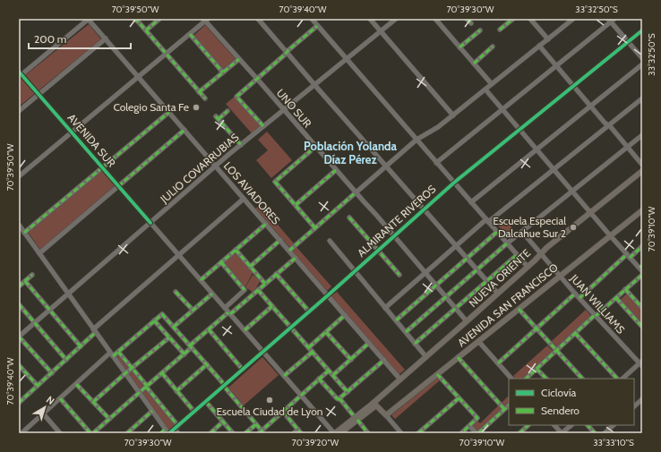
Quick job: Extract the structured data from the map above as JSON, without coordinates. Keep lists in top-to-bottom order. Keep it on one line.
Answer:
{"streets":{"main road":["NUEVA ORIENTE","AVENIDA SAN FRANCISCO"],"street":["UNO SUR","AVENIDA SUR","JULIO COVARRUBIAS","LOS AVIADORES","ALMIRANTE RIVEROS","JUAN WILLIAMS"]},"crossings":[["UNO SUR","JULIO COVARRUBIAS"],["UNO SUR","ALMIRANTE RIVEROS"],["UNO SUR","NUEVA ORIENTE"],["AVENIDA SUR","JULIO COVARRUBIAS"],["AVENIDA SUR","ALMIRANTE RIVEROS"],["JULIO COVARRUBIAS","LOS AVIADORES"],["LOS AVIADORES","ALMIRANTE RIVEROS"],["LOS AVIADORES","NUEVA ORIENTE"],["NUEVA ORIENTE","JUAN WILLIAMS"],["JUAN WILLIAMS","AVENIDA SAN FRANCISCO"]],"districts":["Población Yolanda Díaz Pérez"],"places":["Colegio Santa Fe","Escuela Especial Dalcahue Sur 2","Escuela Ciudad de Lyon"],"legend":["Ciclovía","Sendero"],"scale_bar":"200 m","north":"top right","coordinates":["70°39'50\"W","70°39'40\"W","70°39'30\"W","33°32'50\"S","70°39'10\"W","70°39'20\"W","33°33'10\"S"]}
